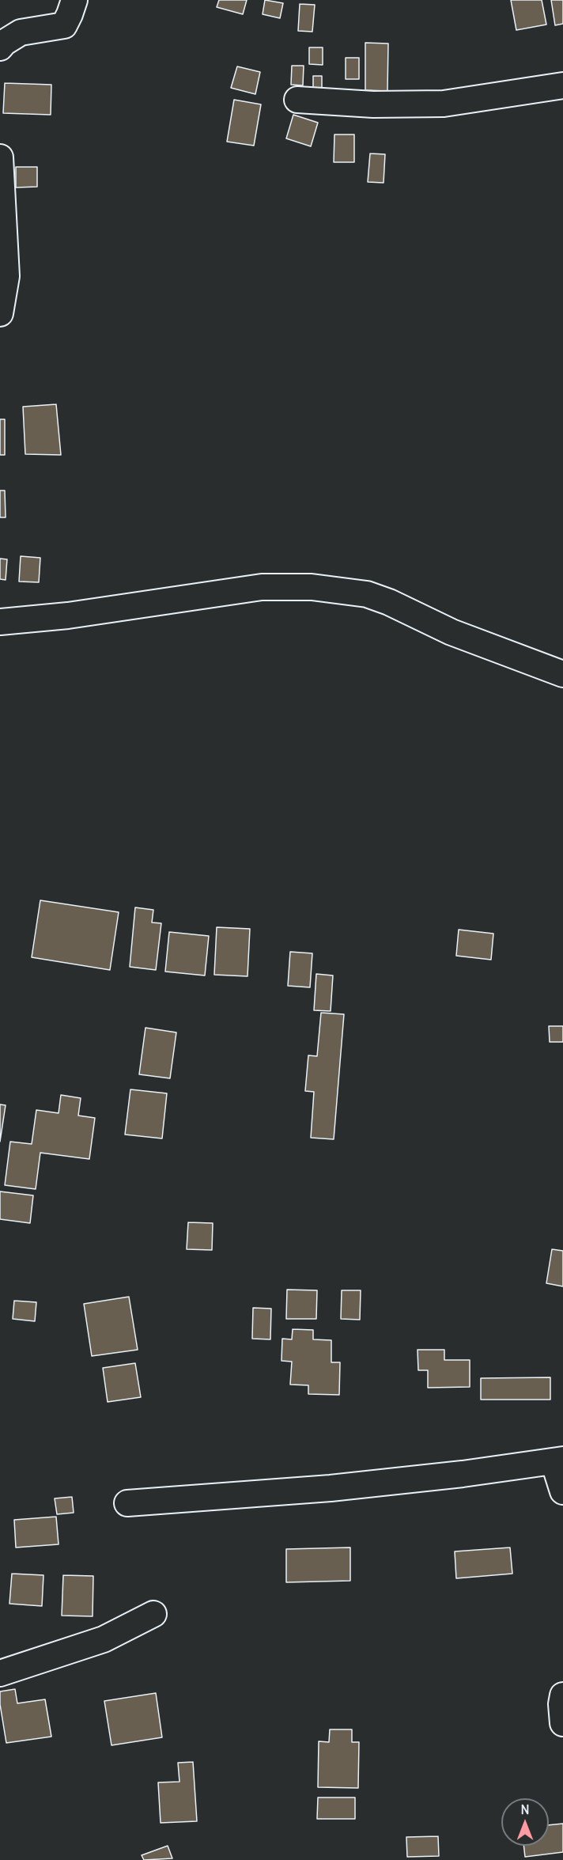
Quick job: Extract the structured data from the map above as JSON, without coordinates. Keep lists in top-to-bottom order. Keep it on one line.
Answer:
{"north":"top"}
